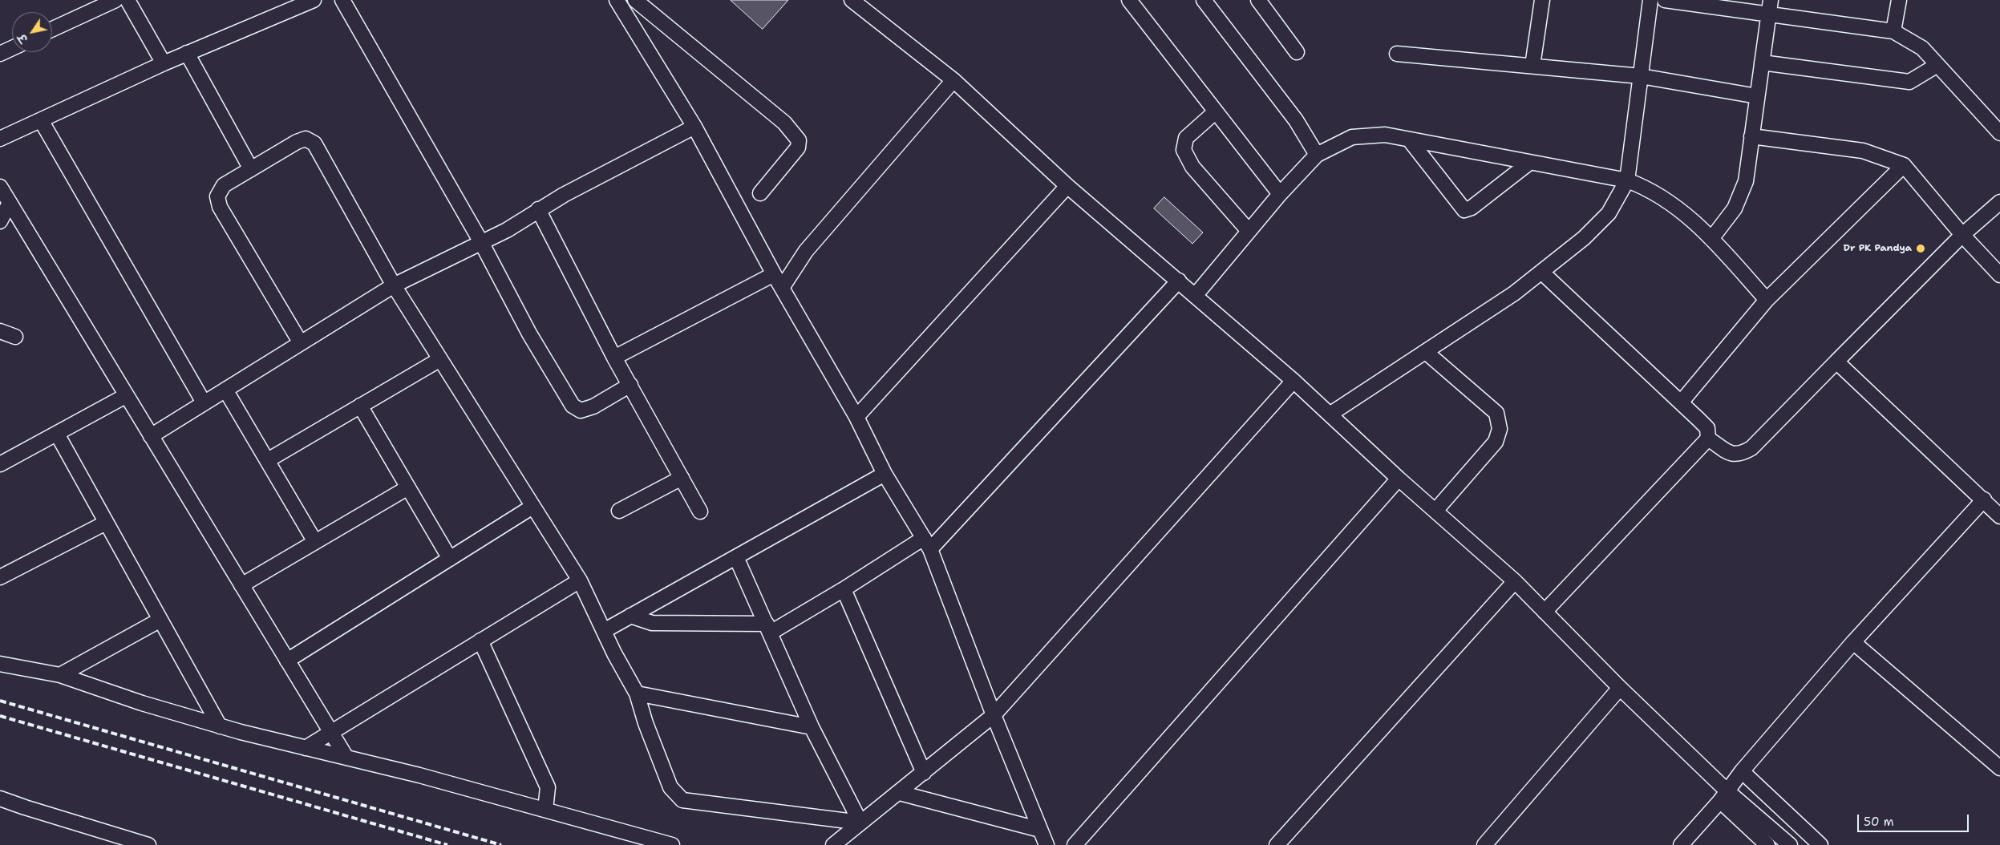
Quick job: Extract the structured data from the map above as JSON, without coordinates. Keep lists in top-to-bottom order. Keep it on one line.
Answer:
{"places":["Dr PK Pandya"],"scale_bar":"50 m","north":"bottom left"}
